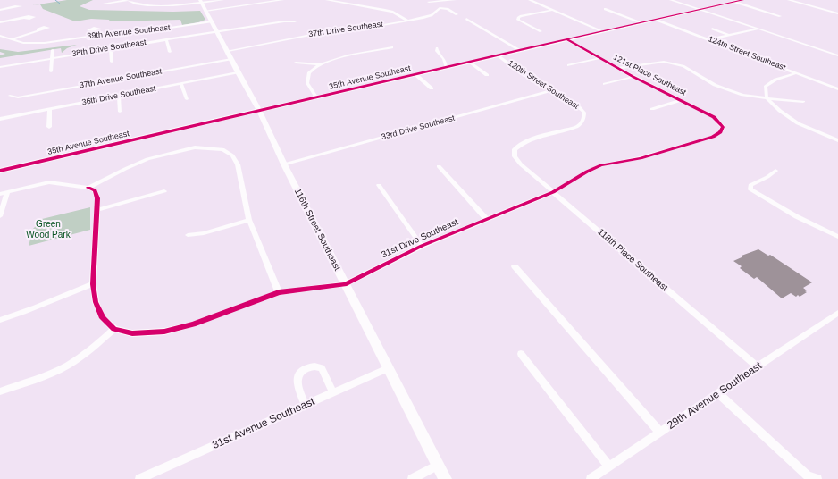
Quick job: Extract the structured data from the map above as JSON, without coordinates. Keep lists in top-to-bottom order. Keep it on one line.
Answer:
{"streets":{"street":["37th Drive Southeast","39th Avenue Southeast","38th Drive Southeast","124th Street Southeast","121st Place Southeast","35th Avenue Southeast","37th Avenue Southeast","120th Street Southeast","36th Drive Southeast","33rd Drive Southeast","116th Street Southeast","31st Drive Southeast","118th Place Southeast","29th Avenue Southeast","31st Avenue Southeast"]},"crossings":[["37th Drive Southeast","116th Street Southeast"],["39th Avenue Southeast","116th Street Southeast"],["38th Drive Southeast","116th Street Southeast"],["124th Street Southeast","35th Avenue Southeast"],["121st Place Southeast","35th Avenue Southeast"],["121st Place Southeast","31st Drive Southeast"],["35th Avenue Southeast","120th Street Southeast"],["35th Avenue Southeast","116th Street Southeast"],["37th Avenue Southeast","116th Street Southeast"],["120th Street Southeast","33rd Drive Southeast"],["120th Street Southeast","118th Place Southeast"],["36th Drive Southeast","116th Street Southeast"],["33rd Drive Southeast","116th Street Southeast"],["116th Street Southeast","31st Drive Southeast"],["116th Street Southeast","31st Avenue Southeast"],["31st Drive Southeast","118th Place Southeast"],["118th Place Southeast","29th Avenue Southeast"]],"parks":["Green Wood Park"]}
